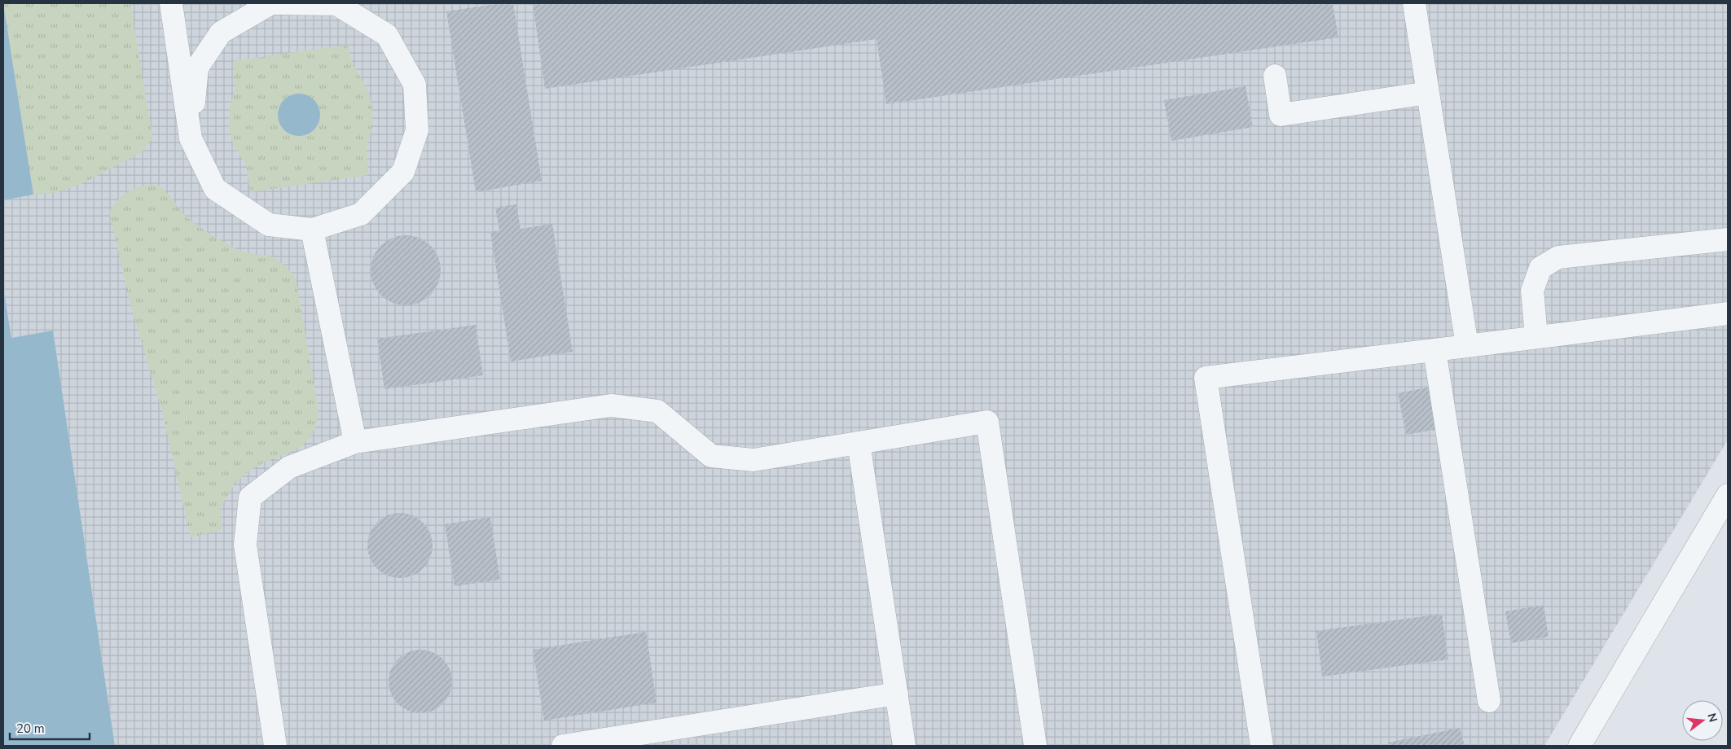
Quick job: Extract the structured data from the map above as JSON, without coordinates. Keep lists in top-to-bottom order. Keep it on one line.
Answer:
{"scale_bar":"20 m","north":"right"}
